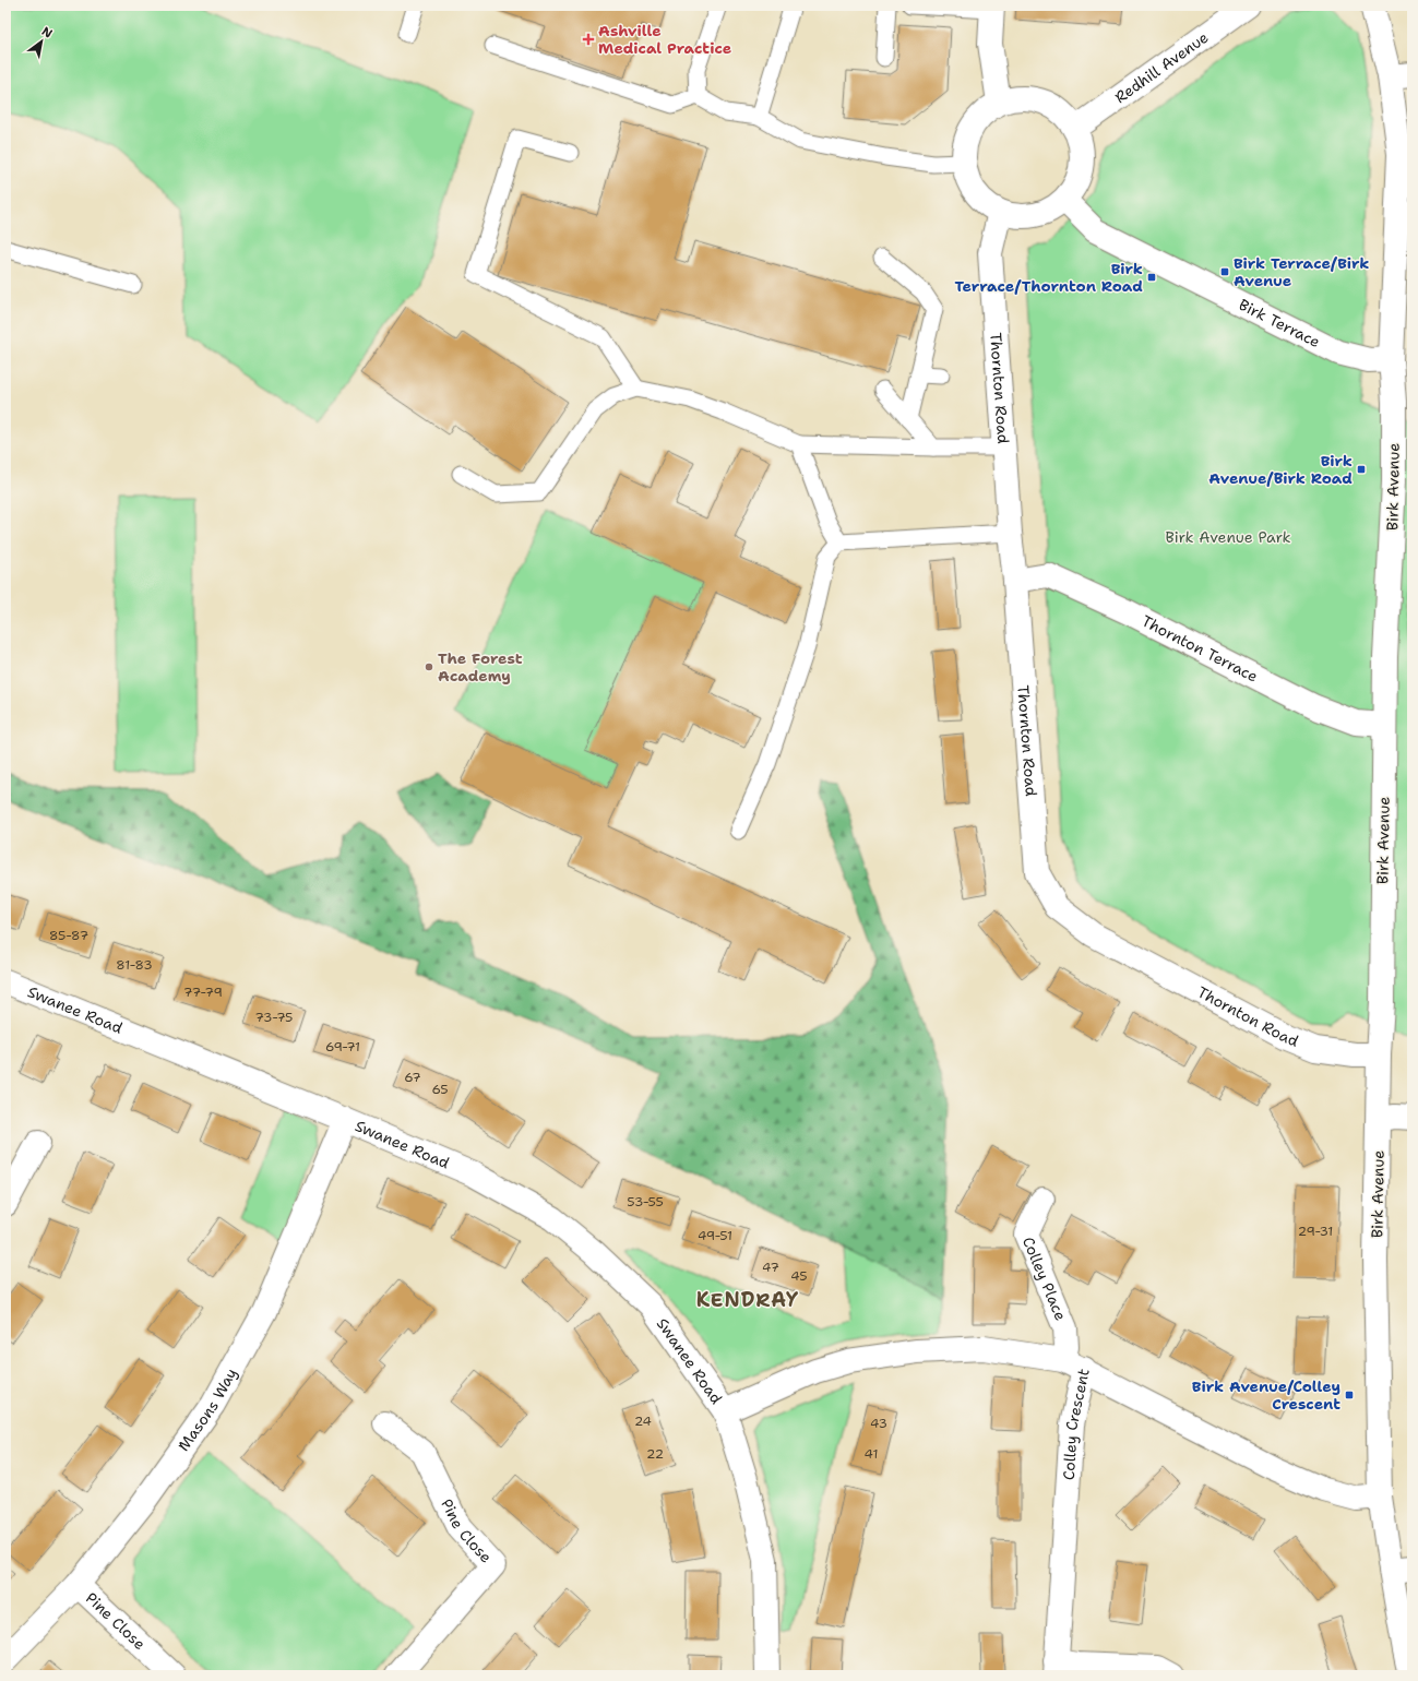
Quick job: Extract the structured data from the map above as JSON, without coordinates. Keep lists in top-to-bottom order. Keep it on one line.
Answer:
{"streets":{"street":["Redhill Avenue","Birk Terrace","Thornton Road","Birk Avenue","Thornton Terrace","Swanee Road","Colley Place","Masons Way","Colley Crescent","Pine Close"]},"crossings":[["Redhill Avenue","Birk Terrace"],["Redhill Avenue","Thornton Road"],["Birk Terrace","Thornton Road"],["Birk Terrace","Birk Avenue"],["Thornton Road","Birk Avenue"],["Thornton Road","Thornton Terrace"],["Birk Avenue","Thornton Terrace"],["Birk Avenue","Colley Crescent"],["Swanee Road","Colley Place"],["Swanee Road","Masons Way"],["Swanee Road","Colley Crescent"],["Colley Place","Colley Crescent"],["Masons Way","Pine Close"]],"districts":["KENDRAY"],"parks":["Birk Avenue Park"],"places":{"health":["Ashville Medical Practice"],"transit":["Birk Terrace/Birk Avenue","Birk Terrace/Thornton Road","Birk Avenue/Birk Road","Birk Avenue/Colley Crescent"],"other":["The Forest Academy"]},"house_numbers":["85-87","81-83","77-79","73-75","69-71","67","65","53-55","29-31","49-51","47","45","24","43","22","41"],"north":"top right"}
